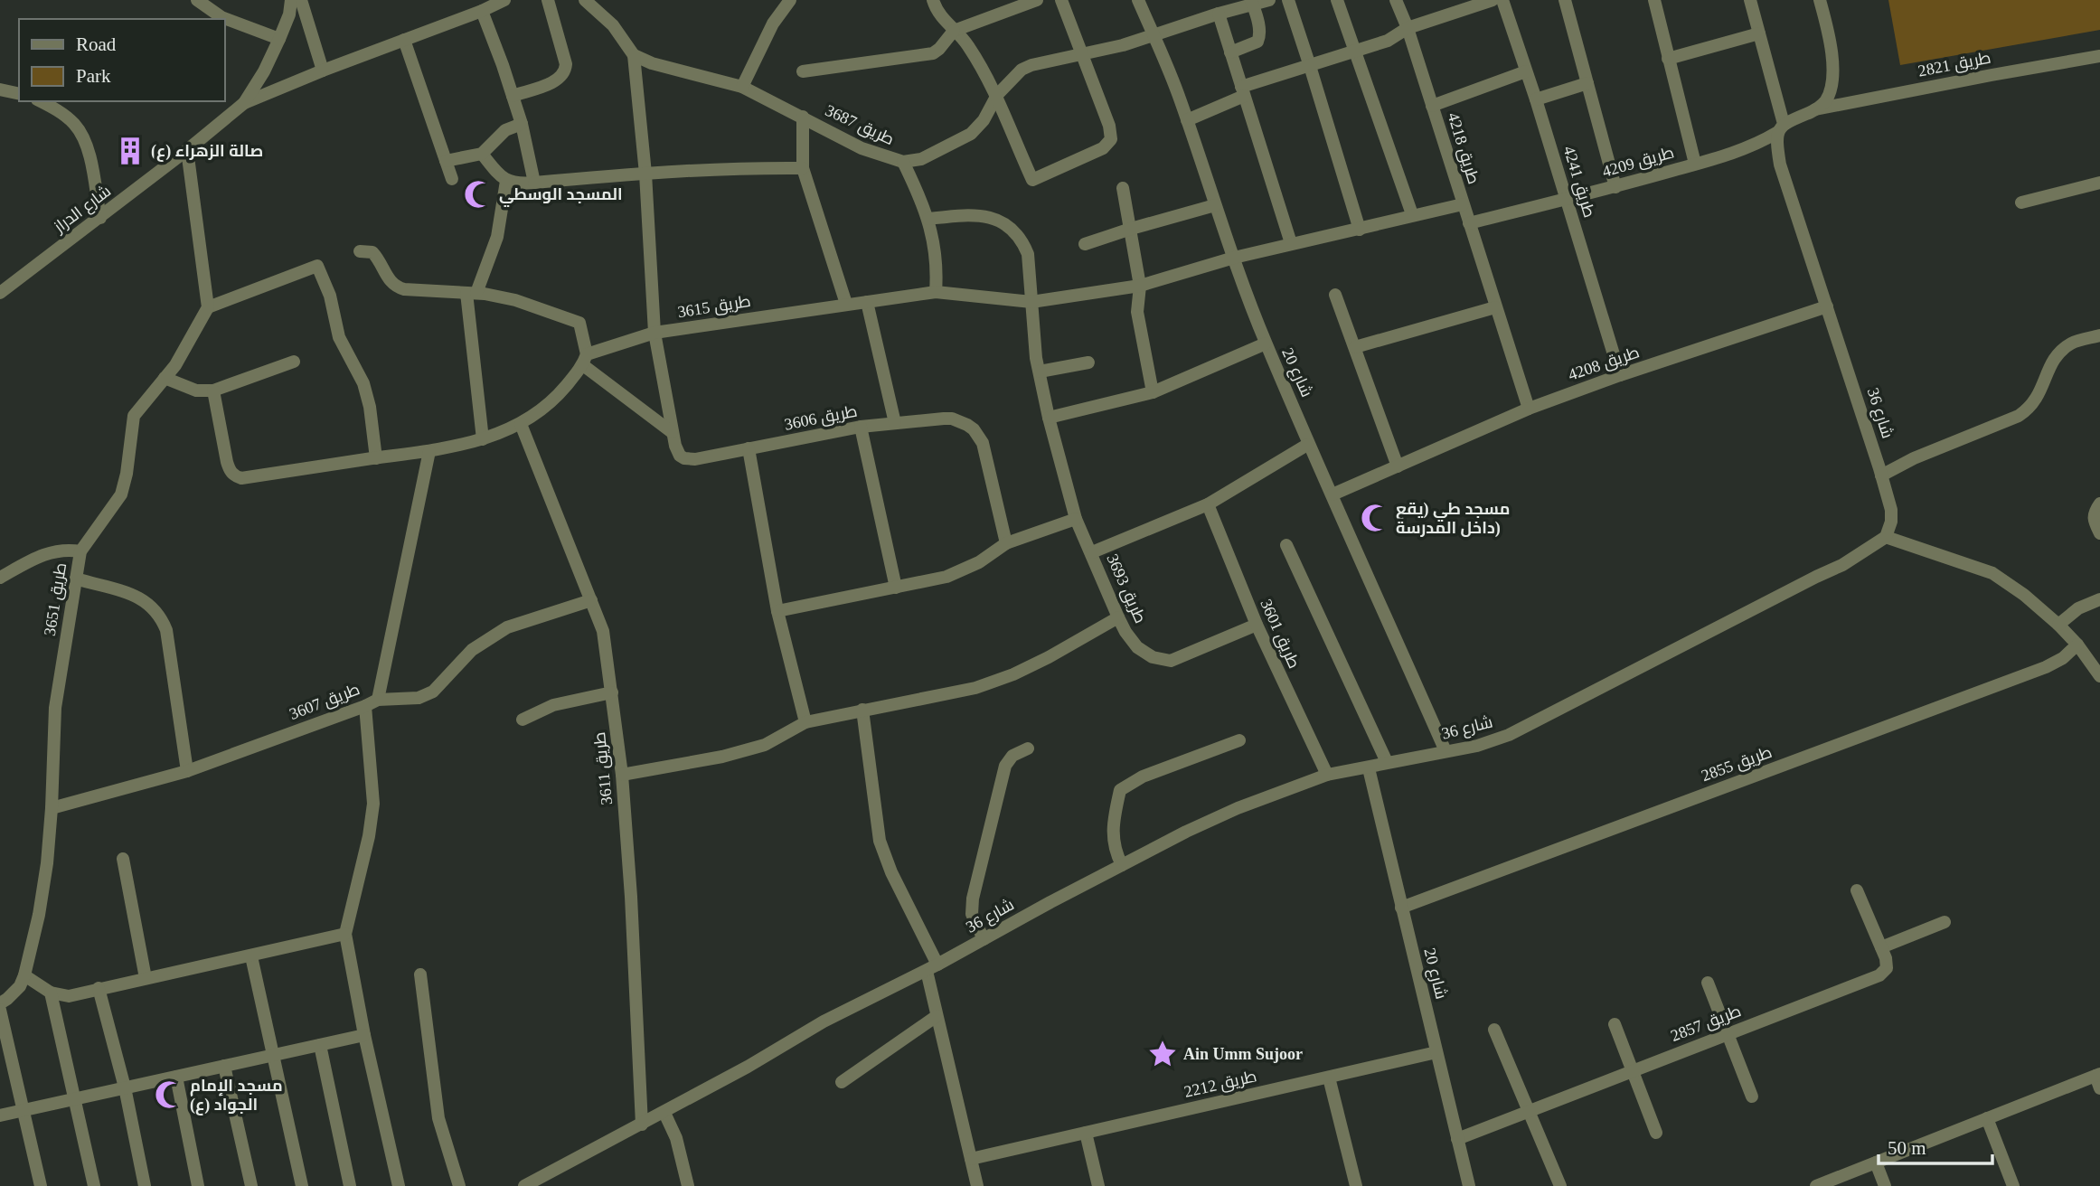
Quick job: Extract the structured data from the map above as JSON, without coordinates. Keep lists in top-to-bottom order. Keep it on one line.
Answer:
{"streets":{"street":["طريق 2821","طريق 3687","طريق 4218","طريق 4209","طريق 4241","شارع الدراز","طريق 3615","طريق 4208","شارع 20","شارع 36","طريق 3606","طريق 3693","طريق 3651","طريق 3601","طريق 3607","طريق 2855","طريق 3611","طريق 2857","طريق 2212"]},"crossings":[["طريق 3687","شارع 20"],["طريق 3687","طريق 3606"],["طريق 4218","طريق 4209"],["طريق 4218","طريق 4208"],["طريق 4209","طريق 4241"],["طريق 4209","شارع 36"],["طريق 4241","طريق 4208"],["طريق 3615","شارع 20"],["طريق 3615","طريق 3606"],["طريق 3615","طريق 3693"],["طريق 4208","شارع 20"],["طريق 4208","شارع 36"],["شارع 20","شارع 36"],["شارع 20","طريق 2855"],["شارع 20","طريق 2857"],["شارع 20","طريق 2212"],["شارع 36","طريق 3601"],["شارع 36","طريق 3611"],["طريق 3693","طريق 3601"],["طريق 3651","طريق 3607"],["طريق 3607","طريق 3611"]],"places":{"building":["(ع) صالة الزهراء"],"mosque":["المسجد الوسطي","مسجد طي (يقع داخل المدرسة)","مسجد الإمام الجواد (ع)"],"place":["Ain Umm Sujoor"]},"legend":["Road","Park"],"scale_bar":"50 m"}
